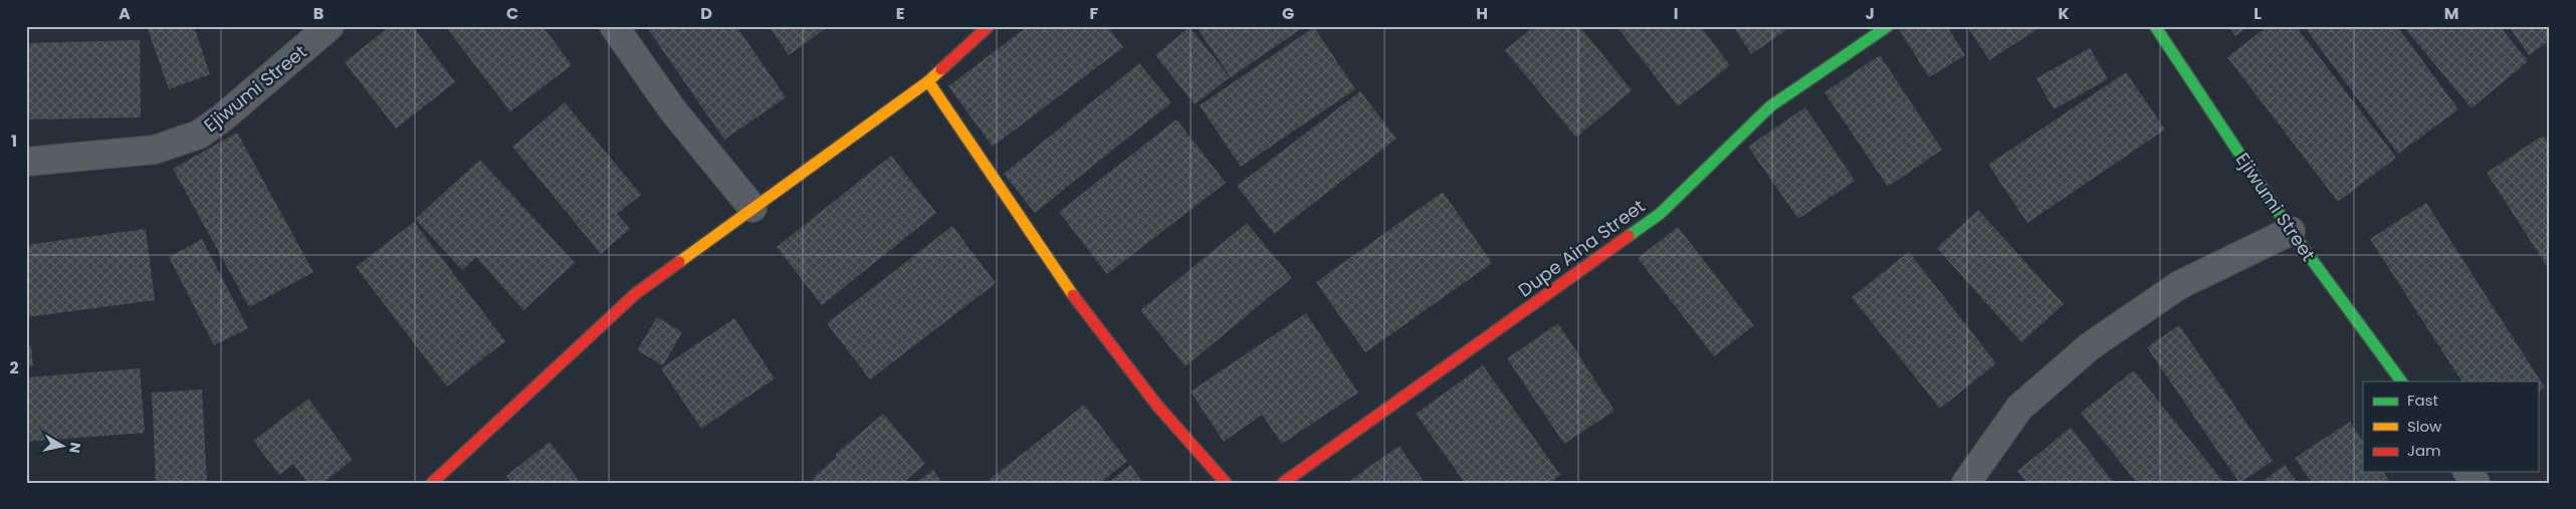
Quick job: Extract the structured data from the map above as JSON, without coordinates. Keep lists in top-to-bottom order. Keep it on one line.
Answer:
{"streets":{"street":["Ejiwumi Street","Dupe Aina Street"]},"legend":["Fast","Slow","Jam"],"north":"right","grid":{"columns":["A","B","C","D","E","F","G","H","I","J","K","L","M"],"rows":["1","2"]}}
